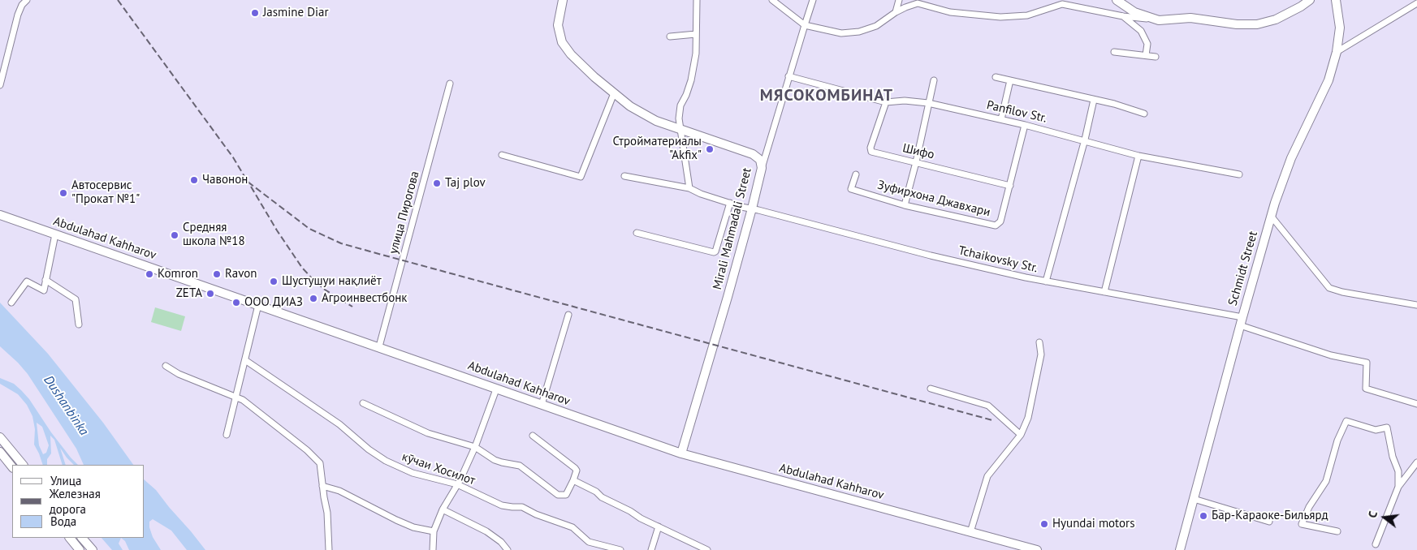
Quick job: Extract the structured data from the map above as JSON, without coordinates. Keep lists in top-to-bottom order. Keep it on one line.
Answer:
{"streets":{"street":["Panfilov Str.","Шифо","Зуфирхона Джавхари","улица Пирогова","Mirali Mahmadali Street","Abdulahad Kahharov","Tchaikovsky Str.","Schmidt Street","кӯчаи Хосилот"]},"crossings":[["Panfilov Str.","Шифо"],["Panfilov Str.","Зуфирхона Джавхари"],["Шифо","Зуфирхона Джавхари"],["улица Пирогова","Abdulahad Kahharov"],["Mirali Mahmadali Street","Abdulahad Kahharov"],["Mirali Mahmadali Street","Tchaikovsky Str."],["Tchaikovsky Str.","Schmidt Street"]],"districts":["МЯСОКОМБИНАТ"],"water":["Dushanbinka"],"places":["Jasmine Diar","Стройматериалы \"Akfix\"","Чавонон","Taj plov","Автосервис \"Прокат №1\"","Средняя школа №18","Komron","Ravon","Шустушуи нақлиёт","ZETA","Агроинвестбонк","ООО ДИАЗ","Бар-Караоке-Бильярд","Hyundai motors"],"legend":["Улица","Железная дорога","Вода"],"north":"left"}
